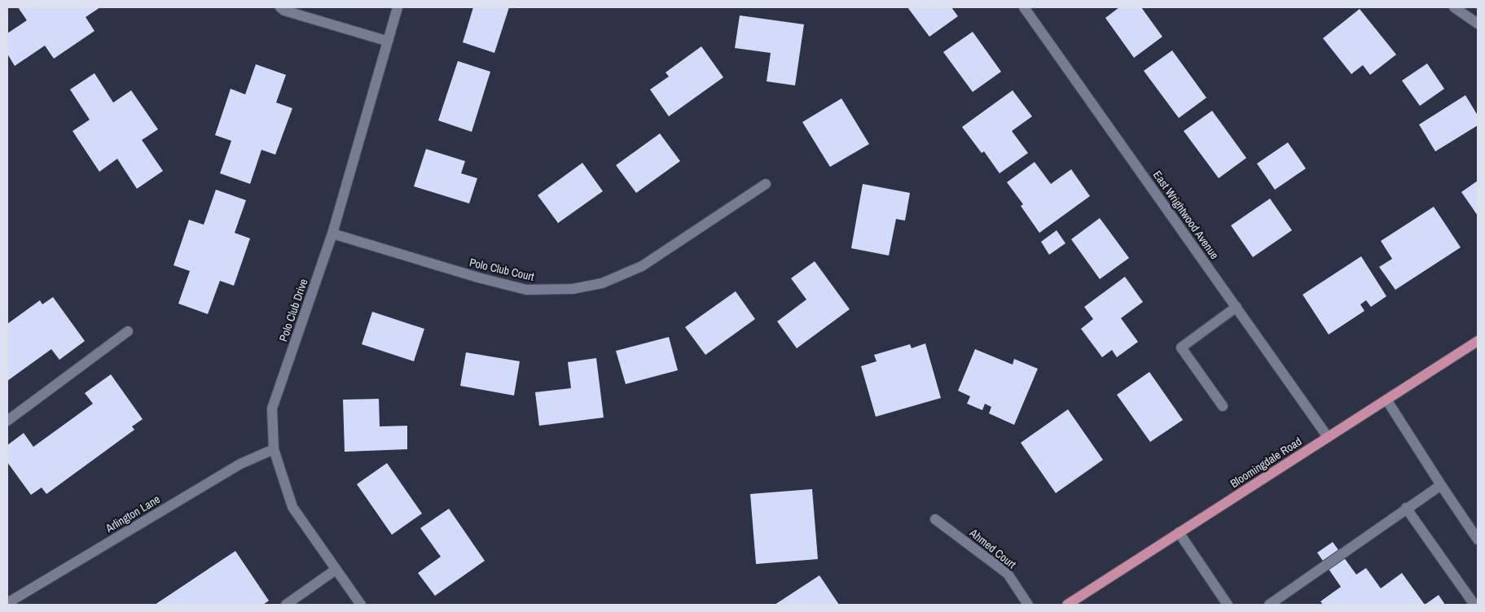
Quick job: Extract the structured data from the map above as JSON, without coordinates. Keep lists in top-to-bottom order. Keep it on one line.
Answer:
{"streets":{"main road":["Bloomingdale Road"],"street":["East Wrightwood Avenue","Polo Club Court","Polo Club Drive","Arlington Lane","Ahmed Court"]},"crossings":[["East Wrightwood Avenue","Bloomingdale Road"],["Polo Club Court","Polo Club Drive"],["Polo Club Drive","Arlington Lane"]]}
